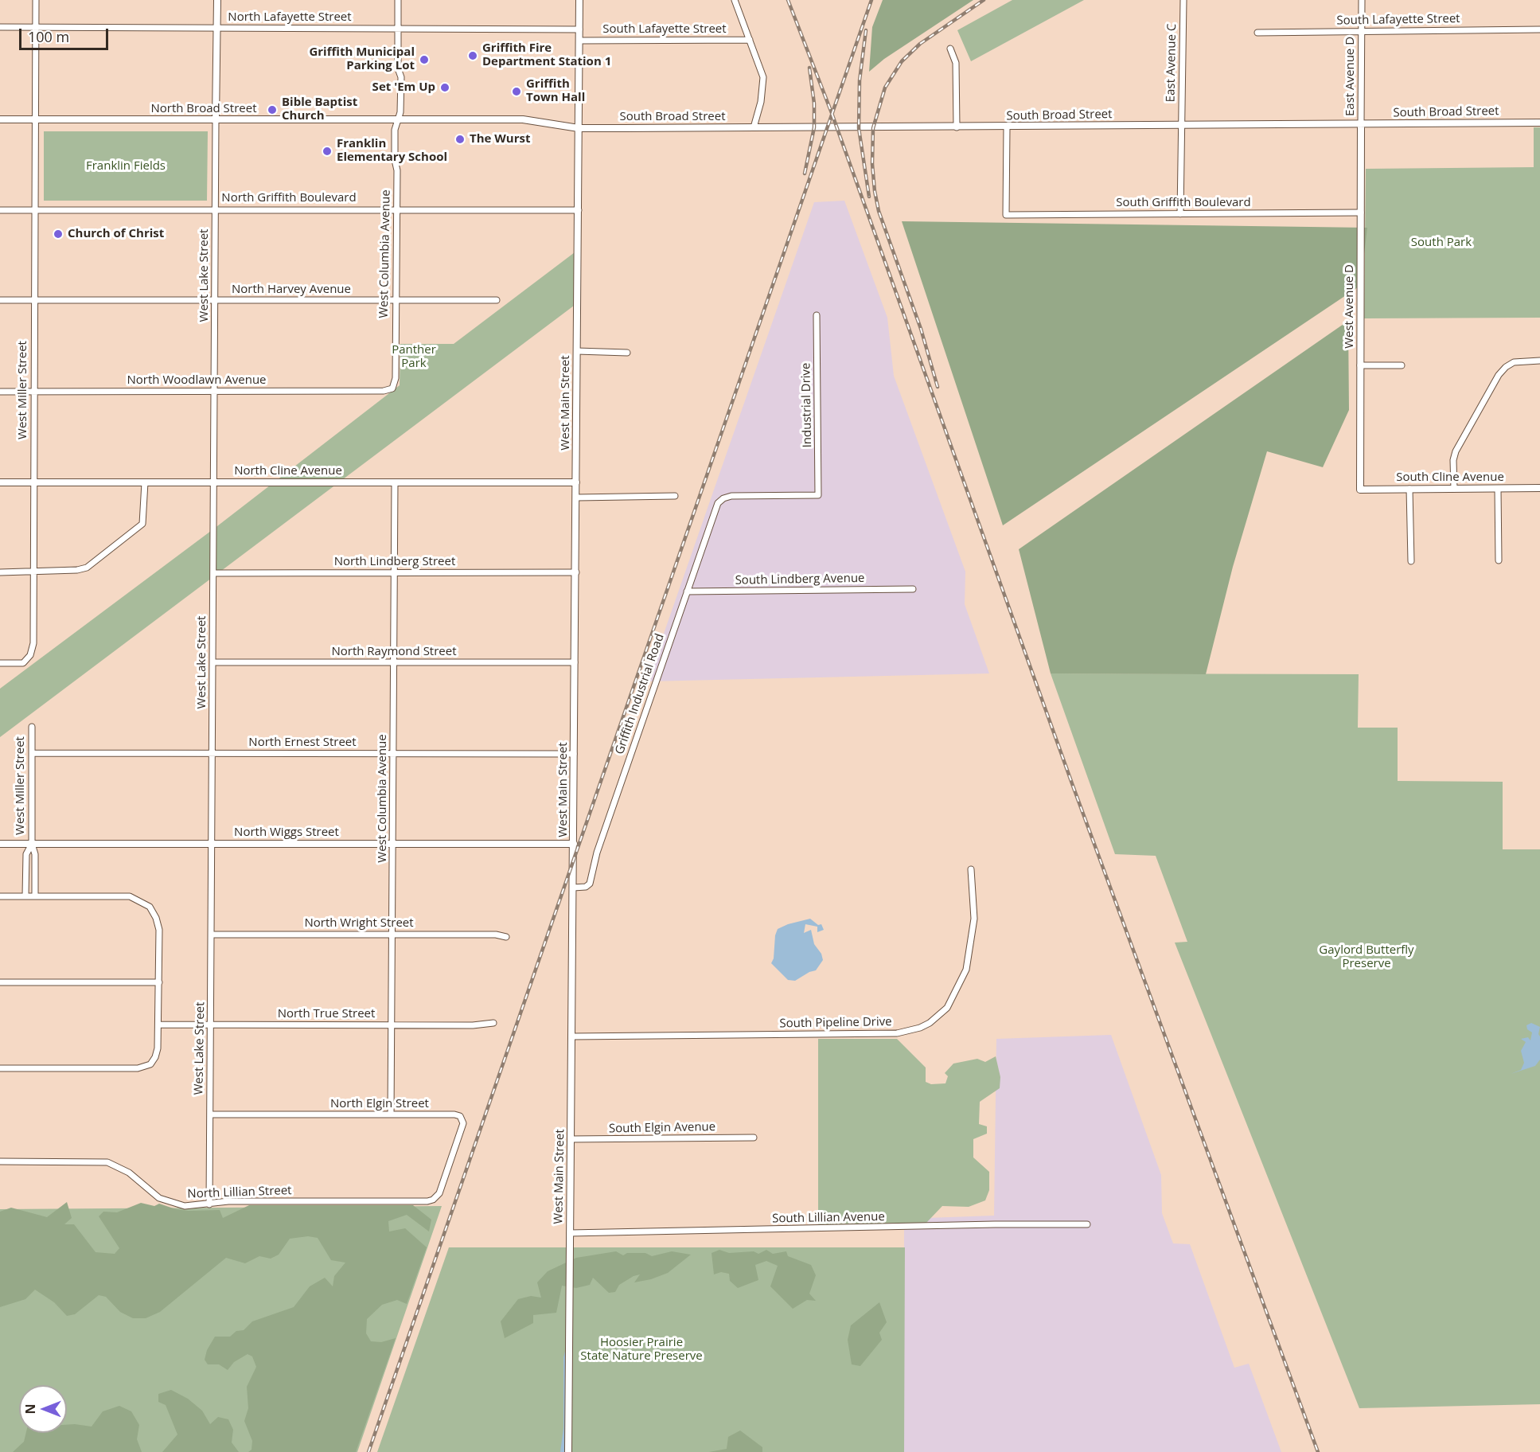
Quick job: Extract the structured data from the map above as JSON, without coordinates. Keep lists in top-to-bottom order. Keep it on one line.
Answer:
{"streets":{"street":["North Lafayette Street","South Lafayette Street","East Avenue C","East Avenue D","North Broad Street","South Broad Street","North Griffith Boulevard","South Griffith Boulevard","West Columbia Avenue","West Lake Street","North Harvey Avenue","West Avenue D","North Woodlawn Avenue","West Miller Street","West Main Street","Industrial Drive","North Cline Avenue","South Cline Avenue","North Lindberg Street","South Lindberg Avenue","North Raymond Street","Griffith Industrial Road","North Ernest Street","North Wiggs Street","North Wright Street","North True Street","South Pipeline Drive","North Elgin Street","South Elgin Avenue","North Lillian Street","South Lillian Avenue"]},"crossings":[["North Lafayette Street","West Columbia Avenue"],["North Lafayette Street","West Miller Street"],["North Lafayette Street","West Main Street"],["South Lafayette Street","East Avenue D"],["South Lafayette Street","West Main Street"],["East Avenue C","South Broad Street"],["East Avenue C","South Griffith Boulevard"],["East Avenue D","South Broad Street"],["East Avenue D","West Avenue D"],["North Broad Street","South Broad Street"],["North Broad Street","West Columbia Avenue"],["North Broad Street","West Lake Street"],["North Broad Street","West Miller Street"],["North Broad Street","West Main Street"],["South Broad Street","South Griffith Boulevard"],["South Broad Street","West Avenue D"],["South Broad Street","West Main Street"],["North Griffith Boulevard","West Columbia Avenue"],["North Griffith Boulevard","West Lake Street"],["North Griffith Boulevard","West Miller Street"],["North Griffith Boulevard","West Main Street"],["South Griffith Boulevard","West Avenue D"],["West Columbia Avenue","North Harvey Avenue"],["West Columbia Avenue","North Woodlawn Avenue"],["West Columbia Avenue","North Cline Avenue"],["West Columbia Avenue","North Lindberg Street"],["West Columbia Avenue","North Raymond Street"],["West Columbia Avenue","North Ernest Street"],["West Columbia Avenue","North Wiggs Street"],["West Columbia Avenue","North Wright Street"],["West Columbia Avenue","North True Street"],["West Columbia Avenue","North Elgin Street"],["West Lake Street","North Harvey Avenue"],["West Lake Street","North Woodlawn Avenue"],["West Lake Street","North Cline Avenue"],["West Lake Street","North Lindberg Street"],["West Lake Street","North Raymond Street"],["West Lake Street","North Ernest Street"],["West Lake Street","North Wiggs Street"],["West Lake Street","North Wright Street"],["West Lake Street","North True Street"],["West Lake Street","North Elgin Street"],["West Lake Street","North Lillian Street"],["North Harvey Avenue","West Miller Street"],["West Avenue D","South Cline Avenue"],["North Woodlawn Avenue","West Miller Street"],["West Miller Street","North Cline Avenue"],["West Miller Street","North Ernest Street"],["West Miller Street","North Wiggs Street"],["West Main Street","North Cline Avenue"],["West Main Street","North Lindberg Street"],["West Main Street","North Raymond Street"],["West Main Street","Griffith Industrial Road"],["West Main Street","North Ernest Street"],["West Main Street","North Wiggs Street"],["West Main Street","South Pipeline Drive"],["West Main Street","South Elgin Avenue"],["West Main Street","South Lillian Avenue"],["Industrial Drive","Griffith Industrial Road"],["South Lindberg Avenue","Griffith Industrial Road"],["North Elgin Street","North Lillian Street"]],"parks":["Franklin Fields","South Park","Panther Park","Gaylord Butterfly Preserve","Hoosier Prairie State Nature Preserve"],"places":["Griffith Fire Department Station 1","Griffith Municipal Parking Lot","Set 'Em Up","Griffith Town Hall","Bible Baptist Church","The Wurst","Franklin Elementary School","Church of Christ"],"scale_bar":"100 m","north":"left"}
